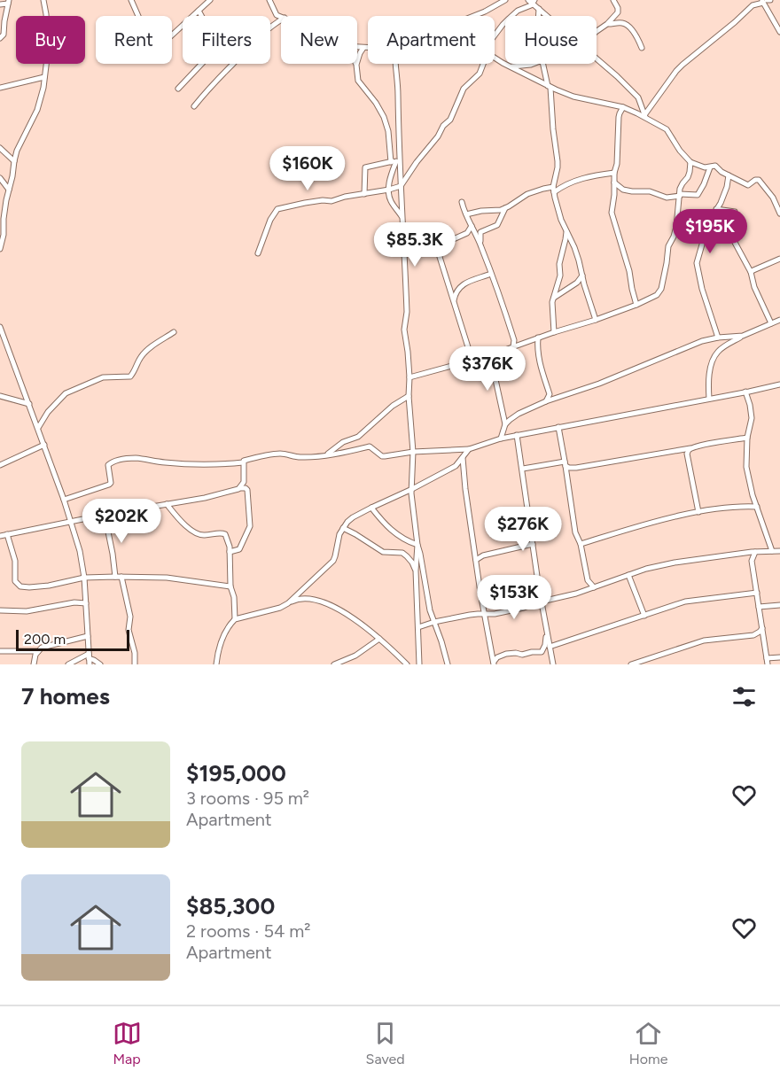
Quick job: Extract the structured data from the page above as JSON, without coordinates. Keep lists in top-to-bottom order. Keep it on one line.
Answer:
{"scale_bar":"200 m","page":{"chip":["Buy","Rent","Filters","New","Apartment","House"],"price":["$160K","$195K","$85.3K","$376K","$202K","$276K","$153K"],"scale":"200 m","heading":"7 homes","list":[{"name":"$195,000","note":"3 rooms · 95 m² · Apartment"},{"name":"$85,300","note":"2 rooms · 54 m² · Apartment"}],"tabs":["Map","Saved","Home"]}}
